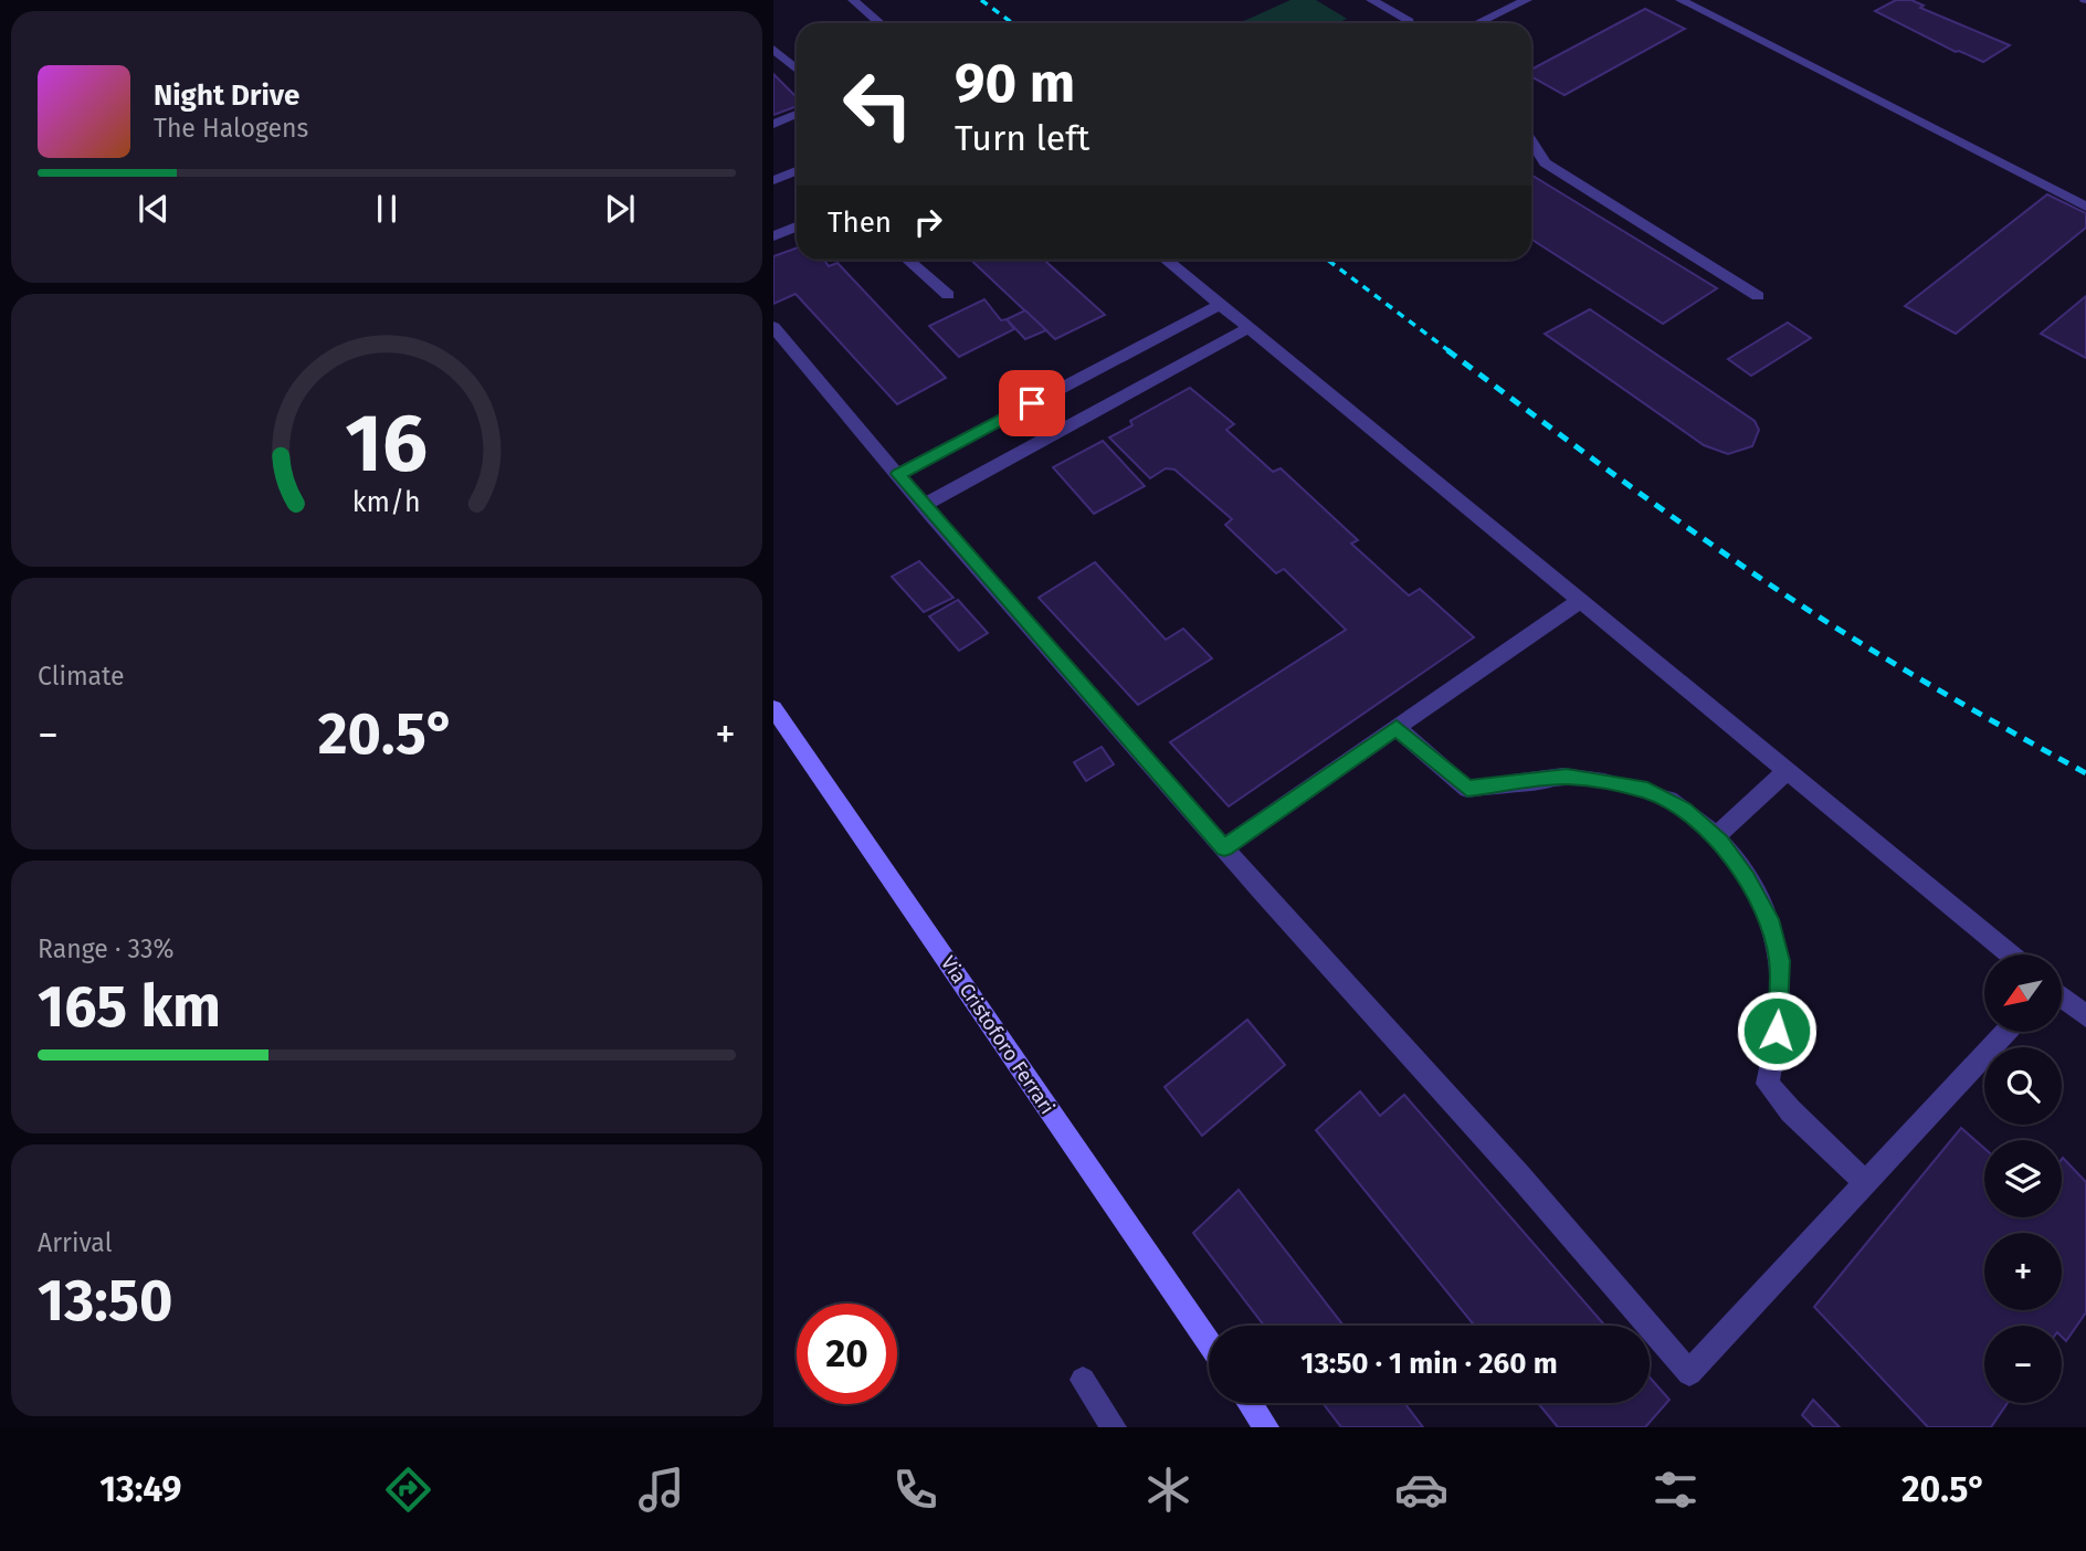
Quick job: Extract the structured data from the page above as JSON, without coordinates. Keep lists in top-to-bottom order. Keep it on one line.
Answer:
{"streets":{"main road":["Via Cristoforo Ferrari"]},"north":"bottom left","page":{"turn":["90 m","Turn left"],"song":["Night Drive","The Halogens"],"then":"Then","tile":["Climate",["Range · 33%","165 km"],["Arrival","13:50"]],"heat":["−","20.5°","+"],"map_buttons":["+","−"],"limit":"20","trip":"13:50 · 1 min · 260 m","tabs":["13:49","20.5°"],"gauge":["16","km/h"]}}
